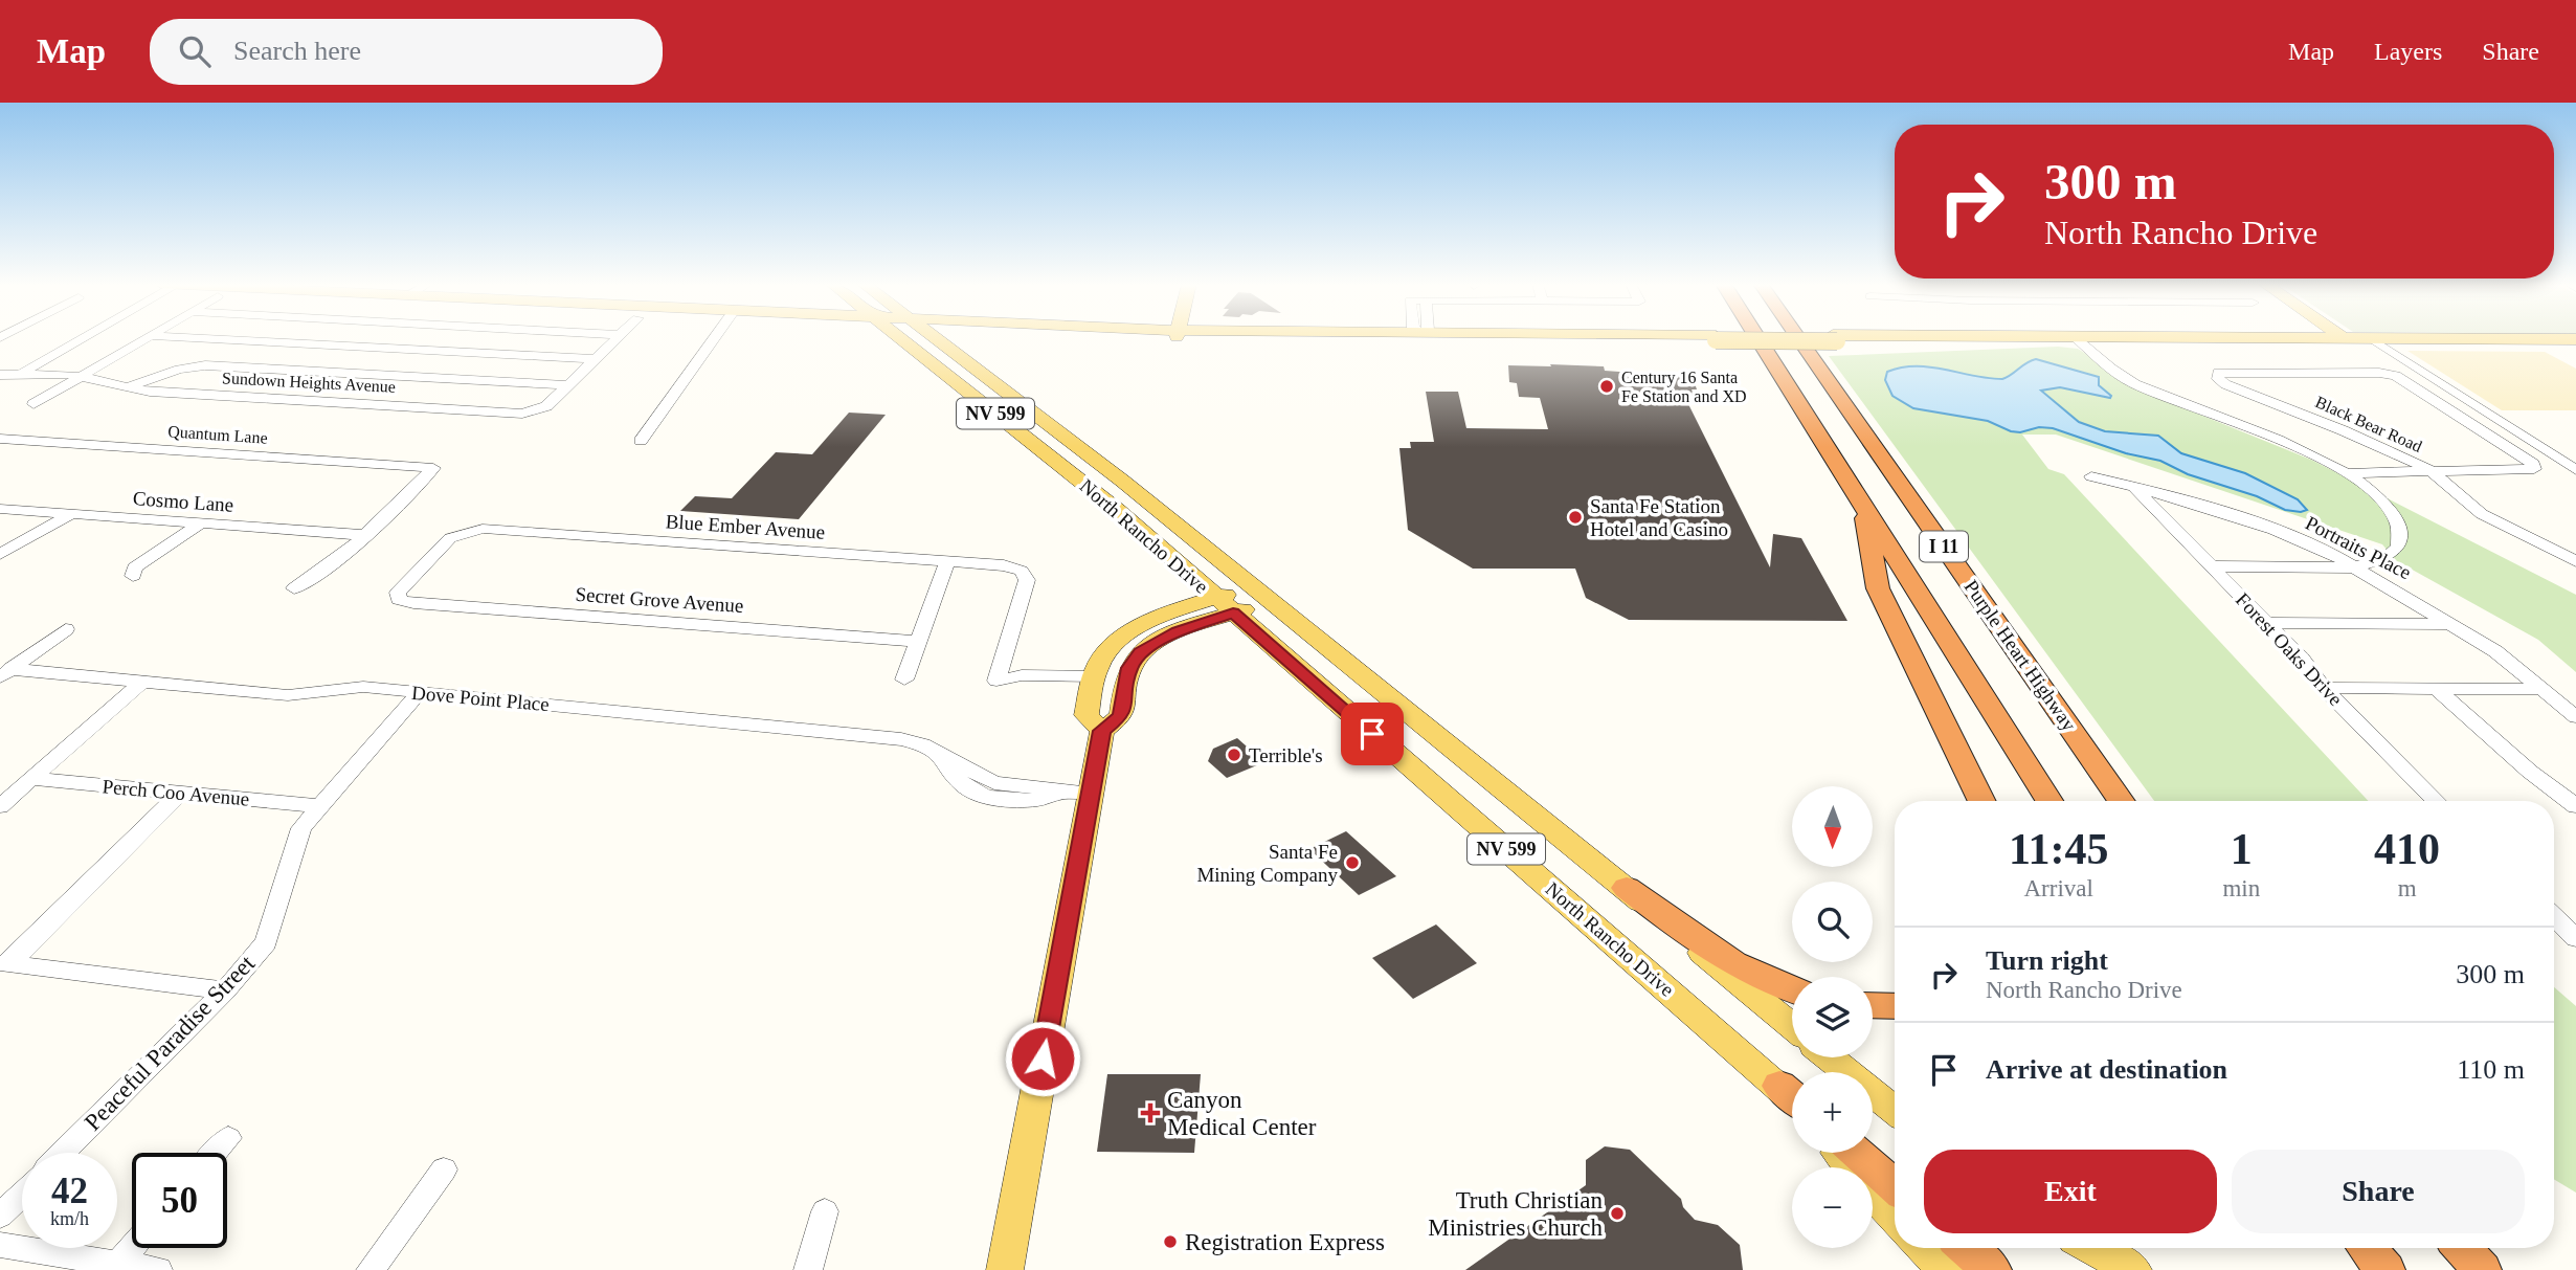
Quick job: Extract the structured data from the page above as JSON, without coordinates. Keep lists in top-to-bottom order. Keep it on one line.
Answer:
{"streets":{"highway":["I 11","Purple Heart Highway"],"main road":["NV 599","North Rancho Drive"],"street":["Sundown Heights Avenue","Black Bear Road","Quantum Lane","Cosmo Lane","Blue Ember Avenue","Portraits Place","Secret Grove Avenue","Forest Oaks Drive","Dove Point Place","Perch Coo Avenue","Peaceful Paradise Street"]},"crossings":[["Quantum Lane","Cosmo Lane"],["Blue Ember Avenue","Secret Grove Avenue"],["Portraits Place","Forest Oaks Drive"],["Dove Point Place","Peaceful Paradise Street"],["Perch Coo Avenue","Peaceful Paradise Street"]],"places":{"other":["Century 16 Santa Fe Station and XD","Santa Fe Station Hotel and Casino","Terrible's","Santa Fe Mining Company","Truth Christian Ministries Church","Registration Express"],"health":["Canyon Medical Center"]},"north":"bottom","page":{"header":"Map","search":"Search here","nav":["Map","Layers","Share"],"turn":["300 m","North Rancho Drive"],"map_buttons":["+","−"],"eta":["11:45","Arrival","1","min","410","m"],"list":[{"name":"Turn right","note":"North Rancho Drive","value":"300 m"},{"name":"Arrive at destination","value":"110 m"}],"buttons":["Exit","Share"],"speed":"42 km/h","limit":"50"}}
